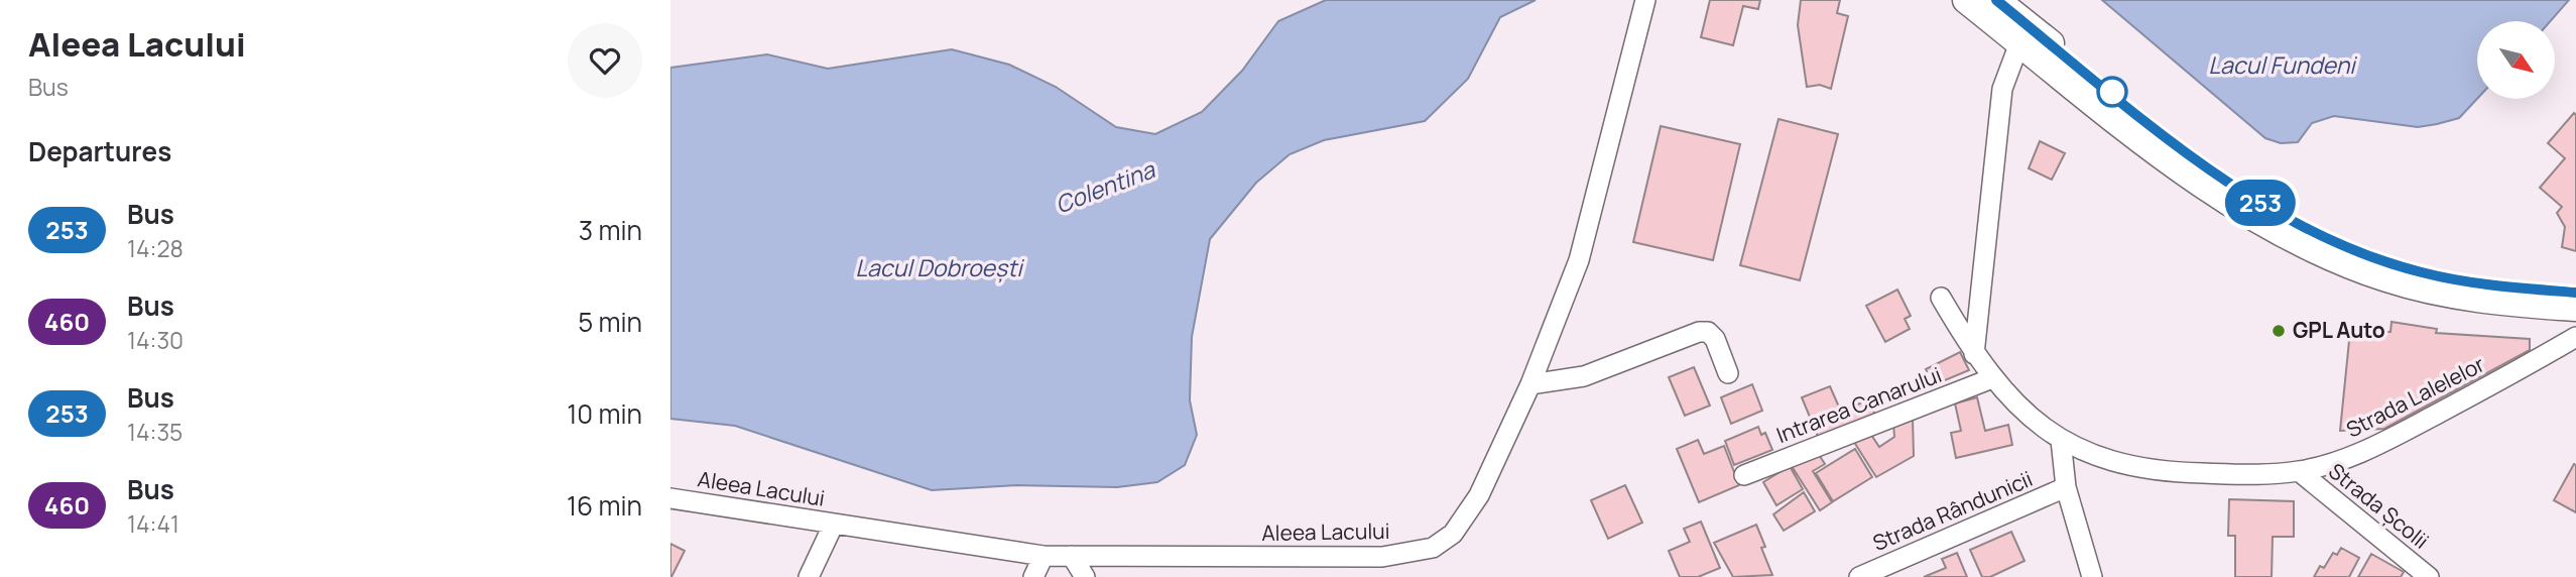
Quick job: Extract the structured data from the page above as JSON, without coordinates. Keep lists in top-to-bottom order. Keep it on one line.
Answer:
{"streets":{"street":["Strada Lalelelor","Intrarea Canarului","Aleea Lacului","Strada Școlii","Strada Rândunicii"]},"crossings":[["Strada Lalelelor","Intrarea Canarului"],["Strada Lalelelor","Strada Școlii"]],"water":["Lacul Fundeni","Colentina","Lacul Dobroești"],"places":["GPL Auto"],"lines":["bus line 253"],"north":"bottom right","page":{"heading":[["Aleea Lacului","Bus"],"Departures"],"on_map":"253","list":[{"mark":"253","name":"Bus","note":"14:28","value":"3 min"},{"mark":"460","name":"Bus","note":"14:30","value":"5 min"},{"mark":"253","name":"Bus","note":"14:35","value":"10 min"},{"mark":"460","name":"Bus","note":"14:41","value":"16 min"}]}}
